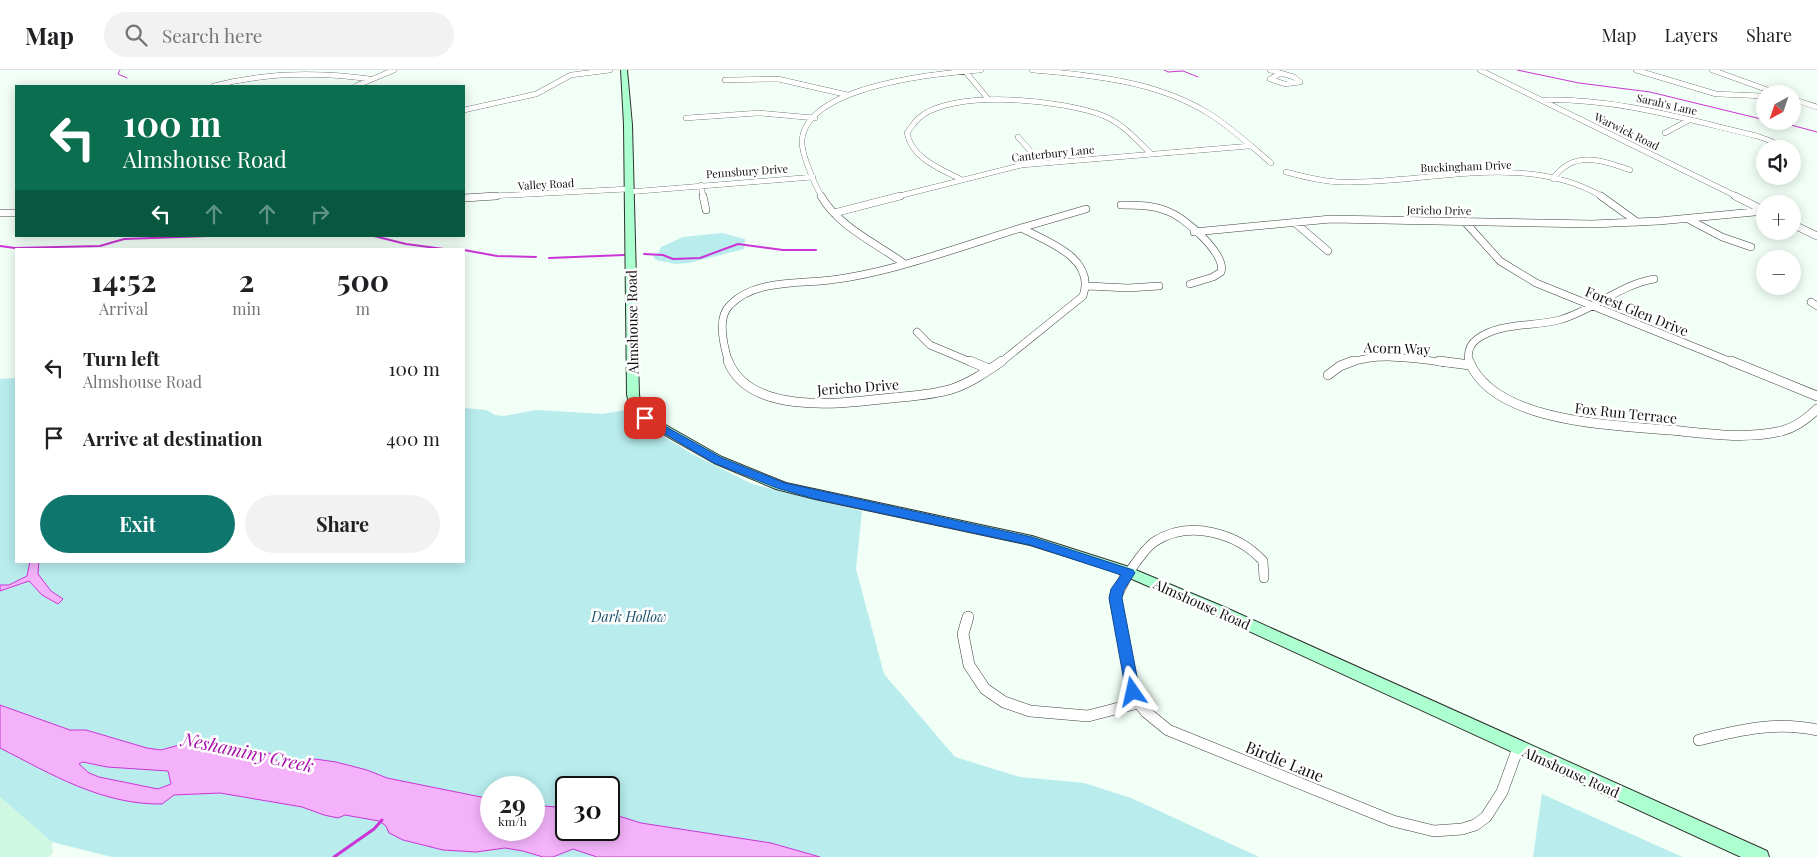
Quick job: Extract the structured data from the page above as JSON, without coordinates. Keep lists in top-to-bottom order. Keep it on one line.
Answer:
{"streets":{"main road":["Almshouse Road"],"street":["Sarah's Lane","Warwick Road","Canterbury Lane","Buckingham Drive","Pennsbury Drive","Valley Road","Jericho Drive","Forest Glen Drive","Acorn Way","Fox Run Terrace","Birdie Lane"]},"crossings":[["Sarah's Lane","Warwick Road"],["Buckingham Drive","Jericho Drive"],["Pennsbury Drive","Valley Road"],["Pennsbury Drive","Almshouse Road"],["Valley Road","Almshouse Road"],["Jericho Drive","Forest Glen Drive"],["Almshouse Road","Birdie Lane"],["Acorn Way","Fox Run Terrace"]],"water":["Neshaminy Creek"],"parks":["Dark Hollow"],"north":"bottom left","page":{"header":"Map","search":"Search here","nav":["Map","Layers","Share"],"map_buttons":["+","−"],"turn":["100 m","Almshouse Road"],"eta":["14:52","Arrival","2","min","500","m"],"list":[{"name":"Turn left","note":"Almshouse Road","value":"100 m"},{"name":"Arrive at destination","value":"400 m"}],"buttons":["Exit","Share"],"speed":"29 km/h","limit":"30"}}
